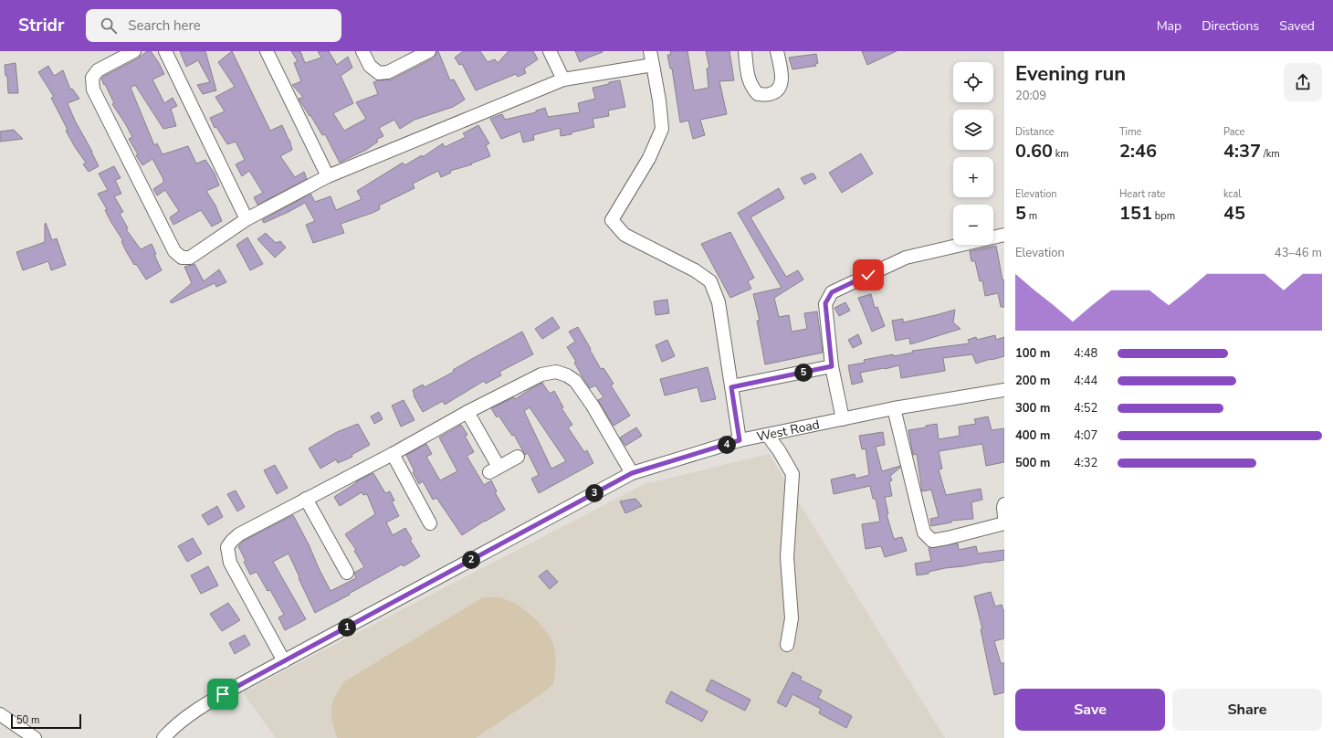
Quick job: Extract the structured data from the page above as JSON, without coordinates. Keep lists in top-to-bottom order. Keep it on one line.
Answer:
{"streets":{"street":["West Road"]},"scale_bar":"50 m","page":{"header":"Stridr","search":"Search here","nav":["Map","Directions","Saved"],"heading":["Evening run","20:09"],"map_buttons":["+","−"],"stats":[["Distance","0.60 km"],["Time","2:46"],["Pace","4:37 /km"],["Elevation","5 m"],["Heart rate","151 bpm"],["kcal","45"]],"chart":["Elevation","43–46 m"],"list":[{"name":"100 m","note":"4:48"},{"name":"200 m","note":"4:44"},{"name":"300 m","note":"4:52"},{"name":"400 m","note":"4:07"},{"name":"500 m","note":"4:32"}],"pins":["5","4","3","2","1"],"buttons":["Save","Share"],"scale":"50 m"}}
